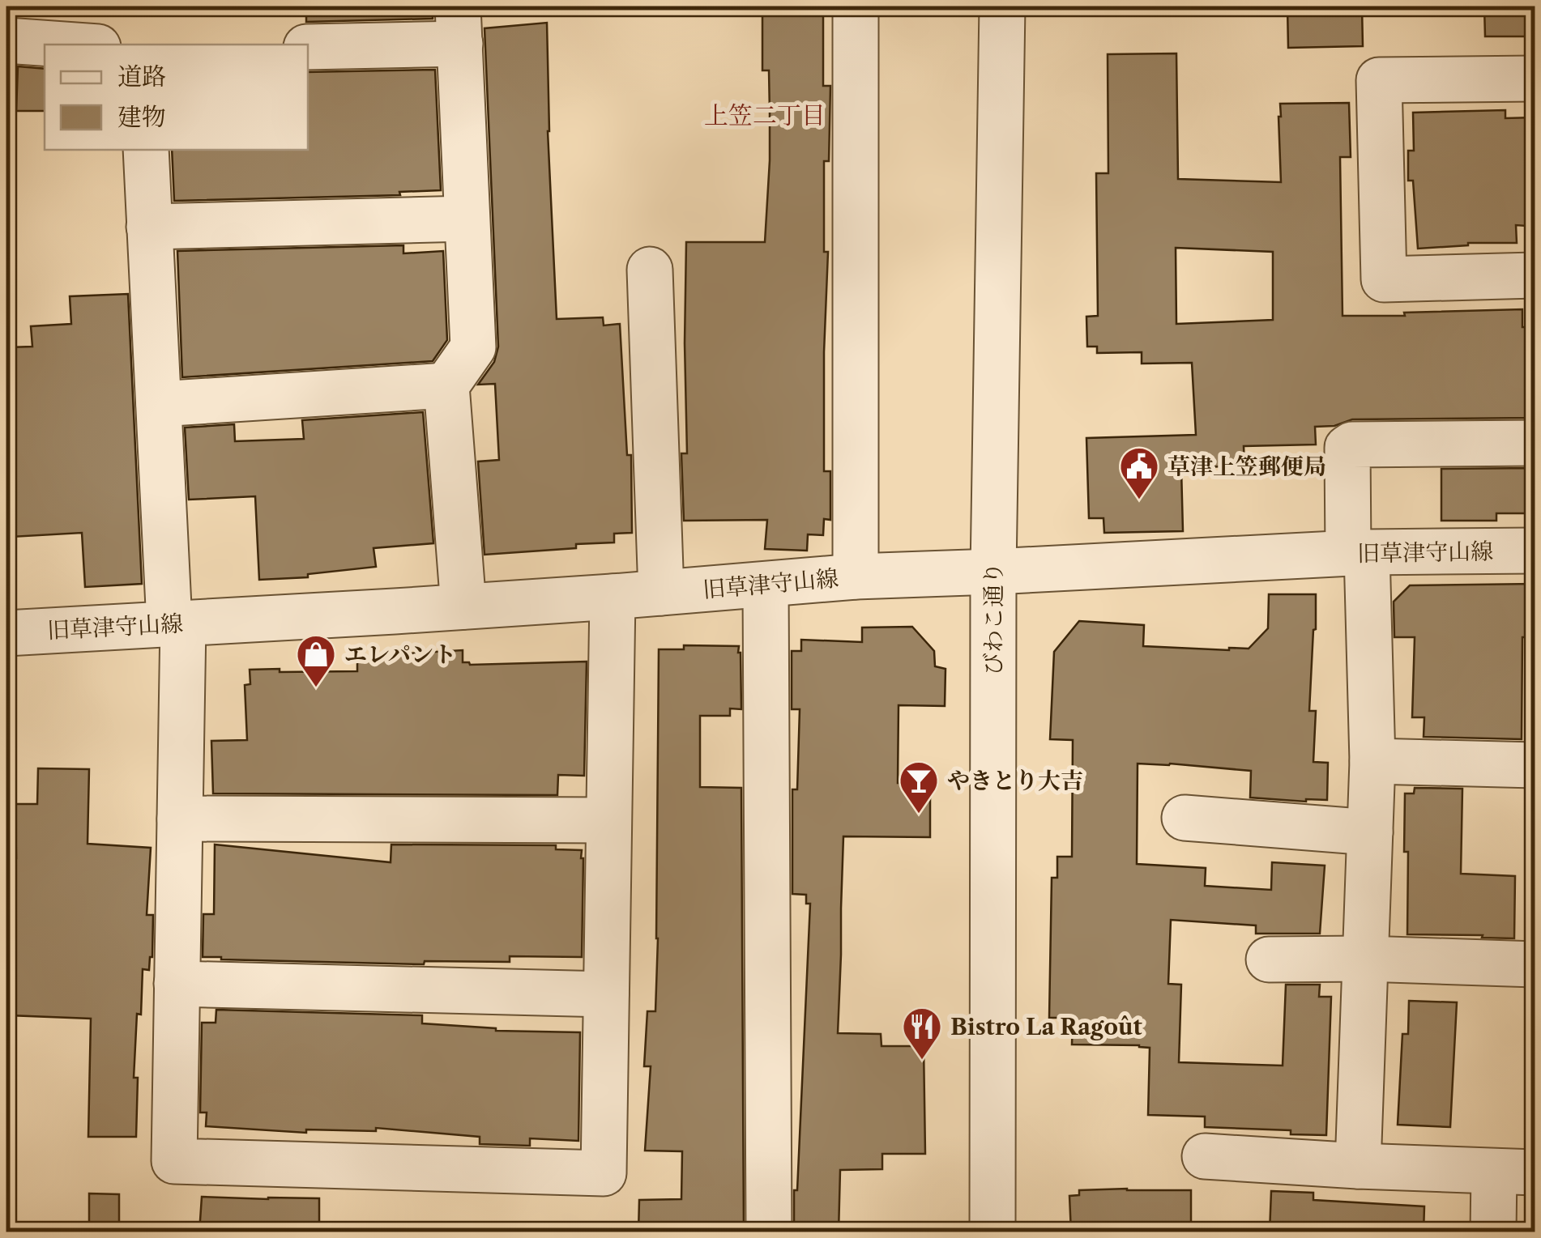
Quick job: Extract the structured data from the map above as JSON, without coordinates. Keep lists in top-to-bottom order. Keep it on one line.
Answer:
{"streets":{"street":["旧草津守山線","びわこ通り"]},"crossings":[["旧草津守山線","びわこ通り"]],"districts":["上笠二丁目"],"places":{"public building":["草津上笠郵便局"],"shop":["エレパント"],"bar":["やきとり大吉"],"restaurant":["Bistro La Ragoût"]},"legend":["道路","建物"]}
